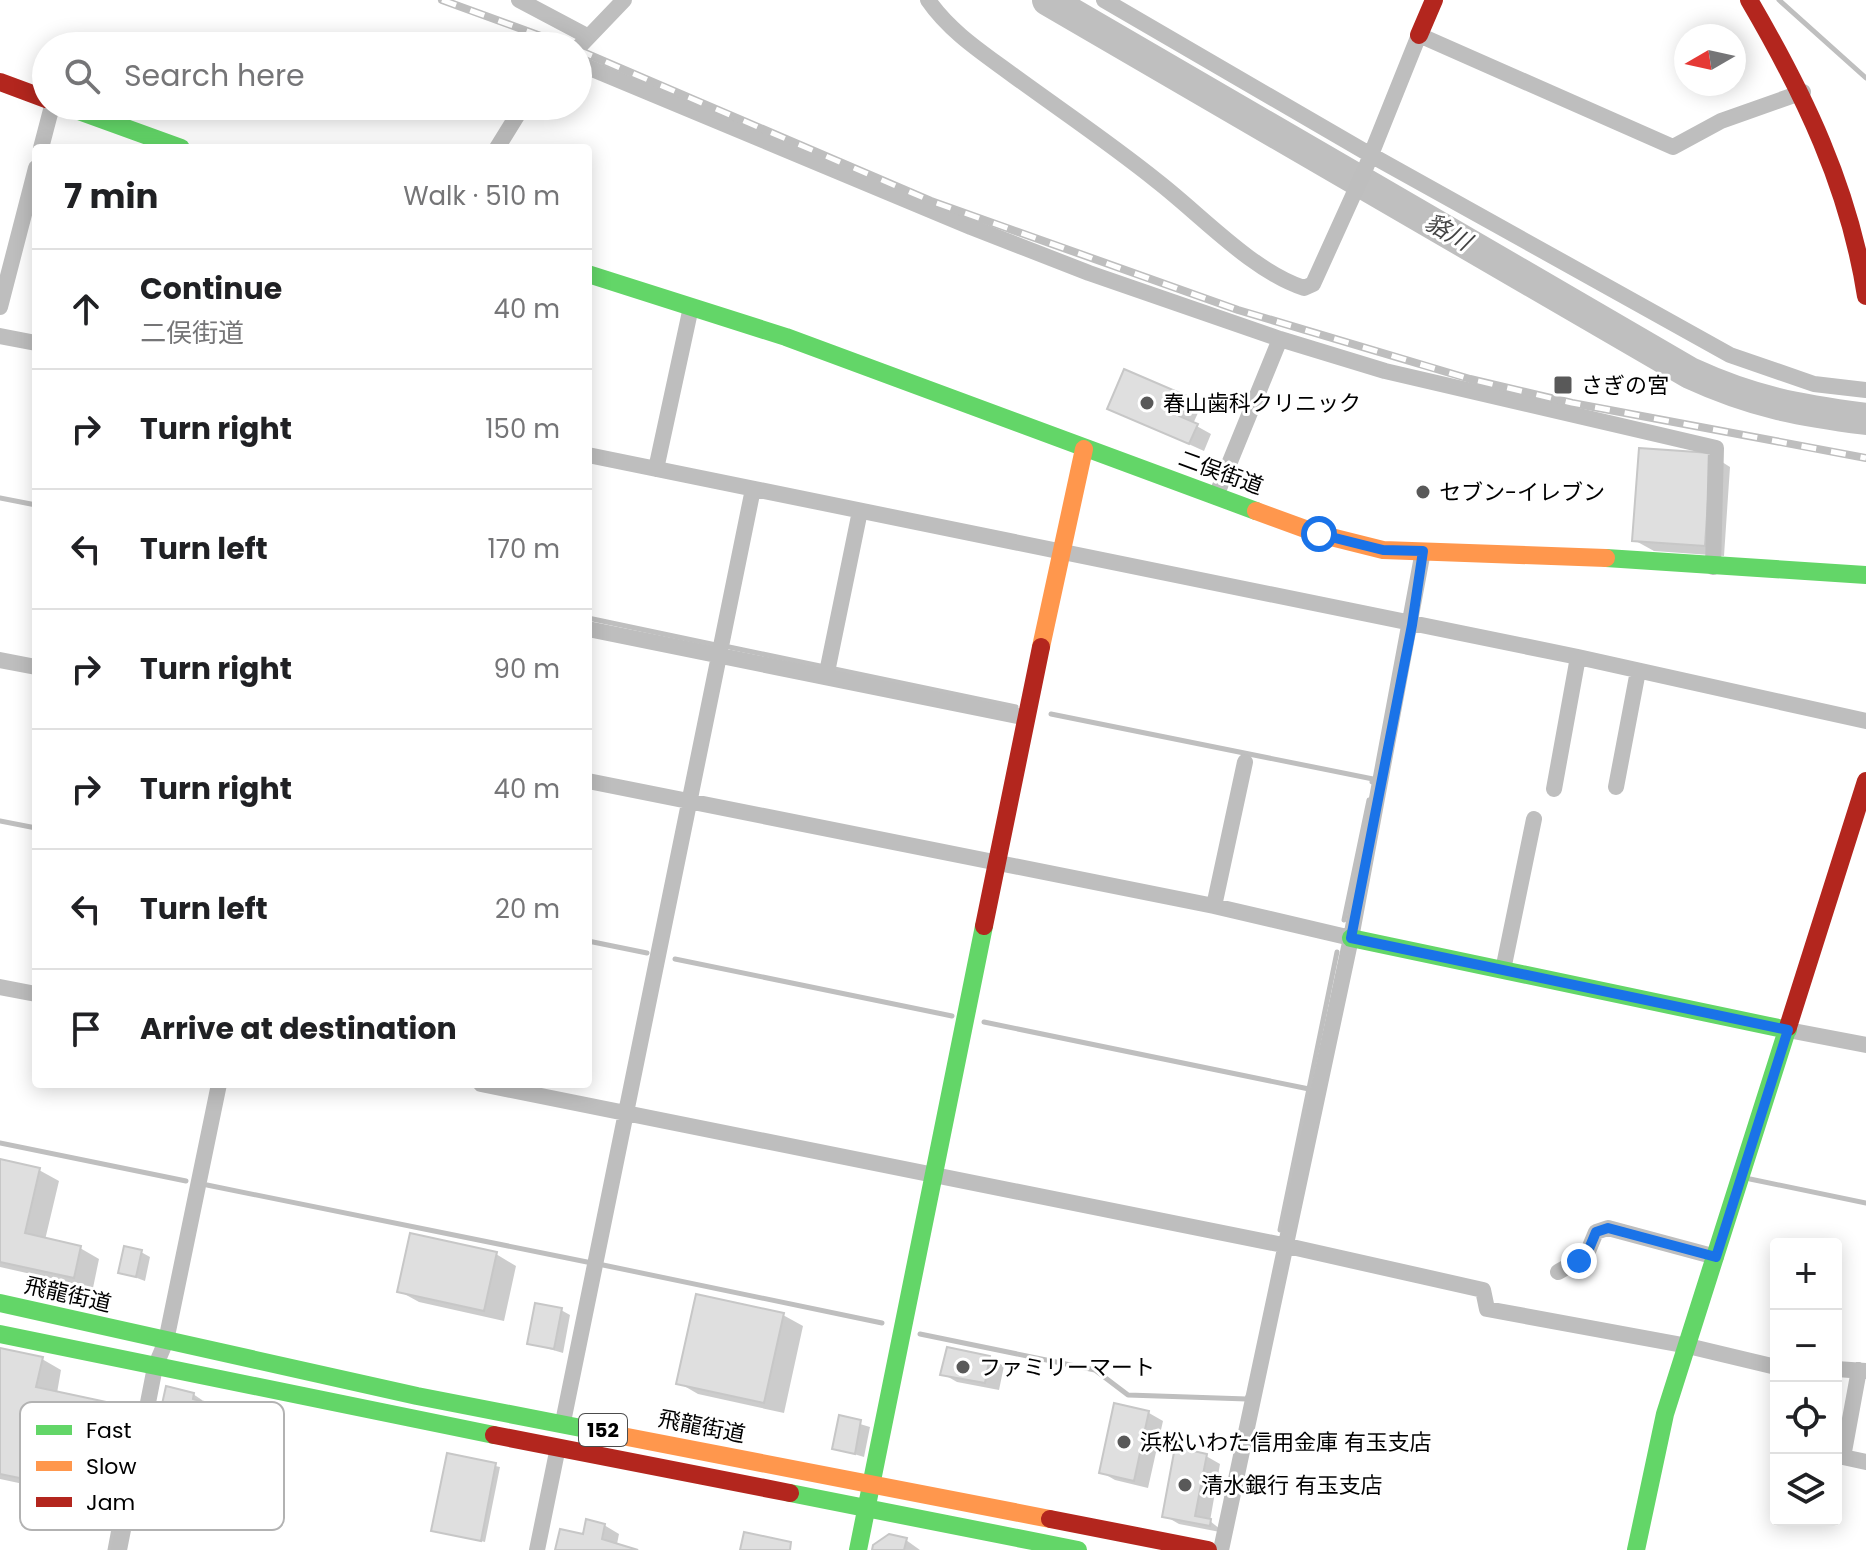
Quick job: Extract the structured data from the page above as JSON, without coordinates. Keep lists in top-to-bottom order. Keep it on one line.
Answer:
{"streets":{"main road":["二俣街道","飛龍街道","152"]},"water":["貉川"],"places":{"transit":["さぎの宮"],"other":["春山歯科クリニック","セブン-イレブン","ファミリーマート","浜松いわた信用金庫 有玉支店","清水銀行 有玉支店"]},"legend":["Fast","Slow","Jam"],"north":"left","page":{"search":"Search here","heading":["7 min","Walk · 510 m"],"list":[["Continue","二俣街道","40 m"],["Turn right","150 m"],["Turn left","170 m"],["Turn right","90 m"],["Turn right","40 m"],["Turn left","20 m"],"Arrive at destination"],"map_buttons":["+","−"]}}
